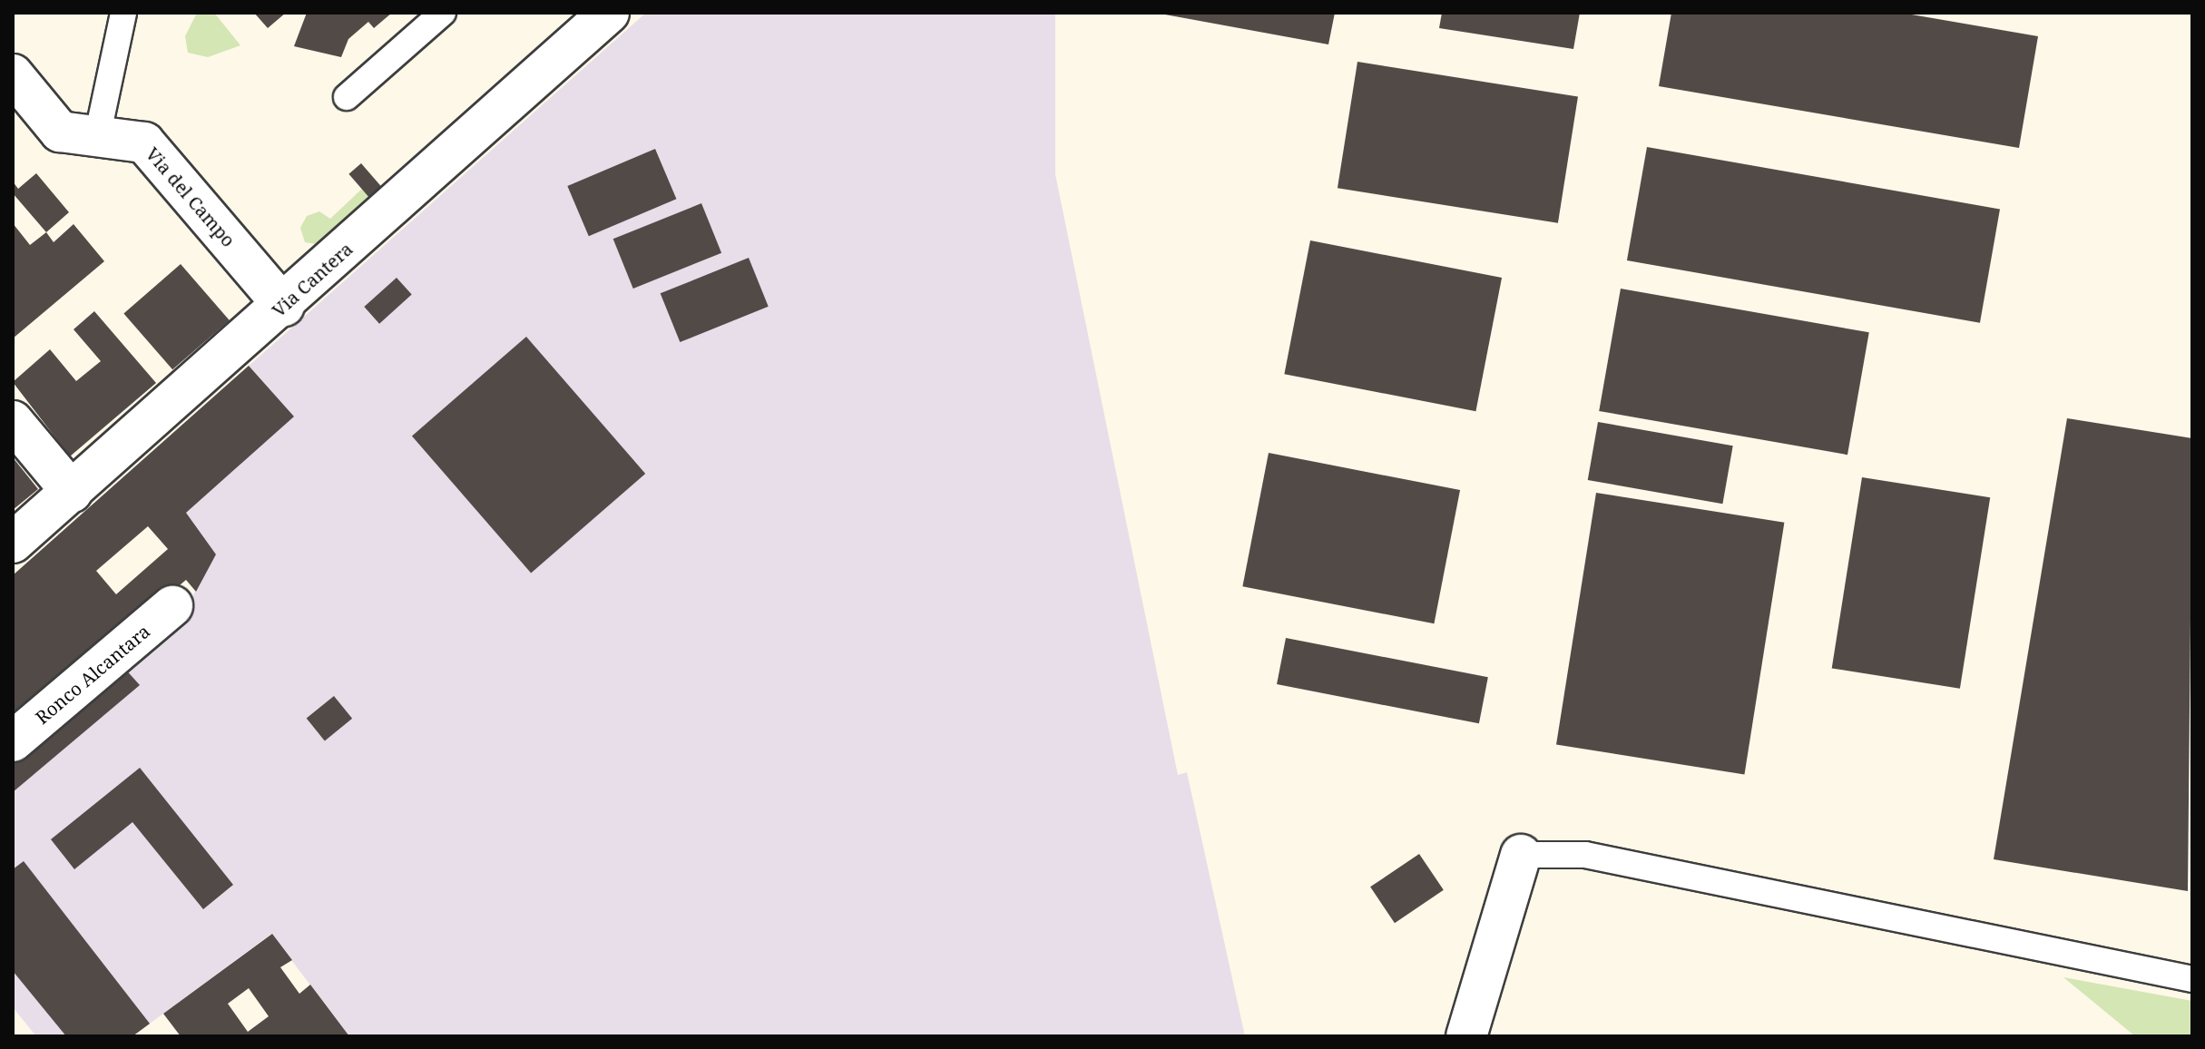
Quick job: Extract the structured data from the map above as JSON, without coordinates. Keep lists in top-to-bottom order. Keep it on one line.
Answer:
{"streets":{"street":["Via del Campo","Via Cantera","Ronco Alcantara"]},"crossings":[["Via del Campo","Via Cantera"]]}
